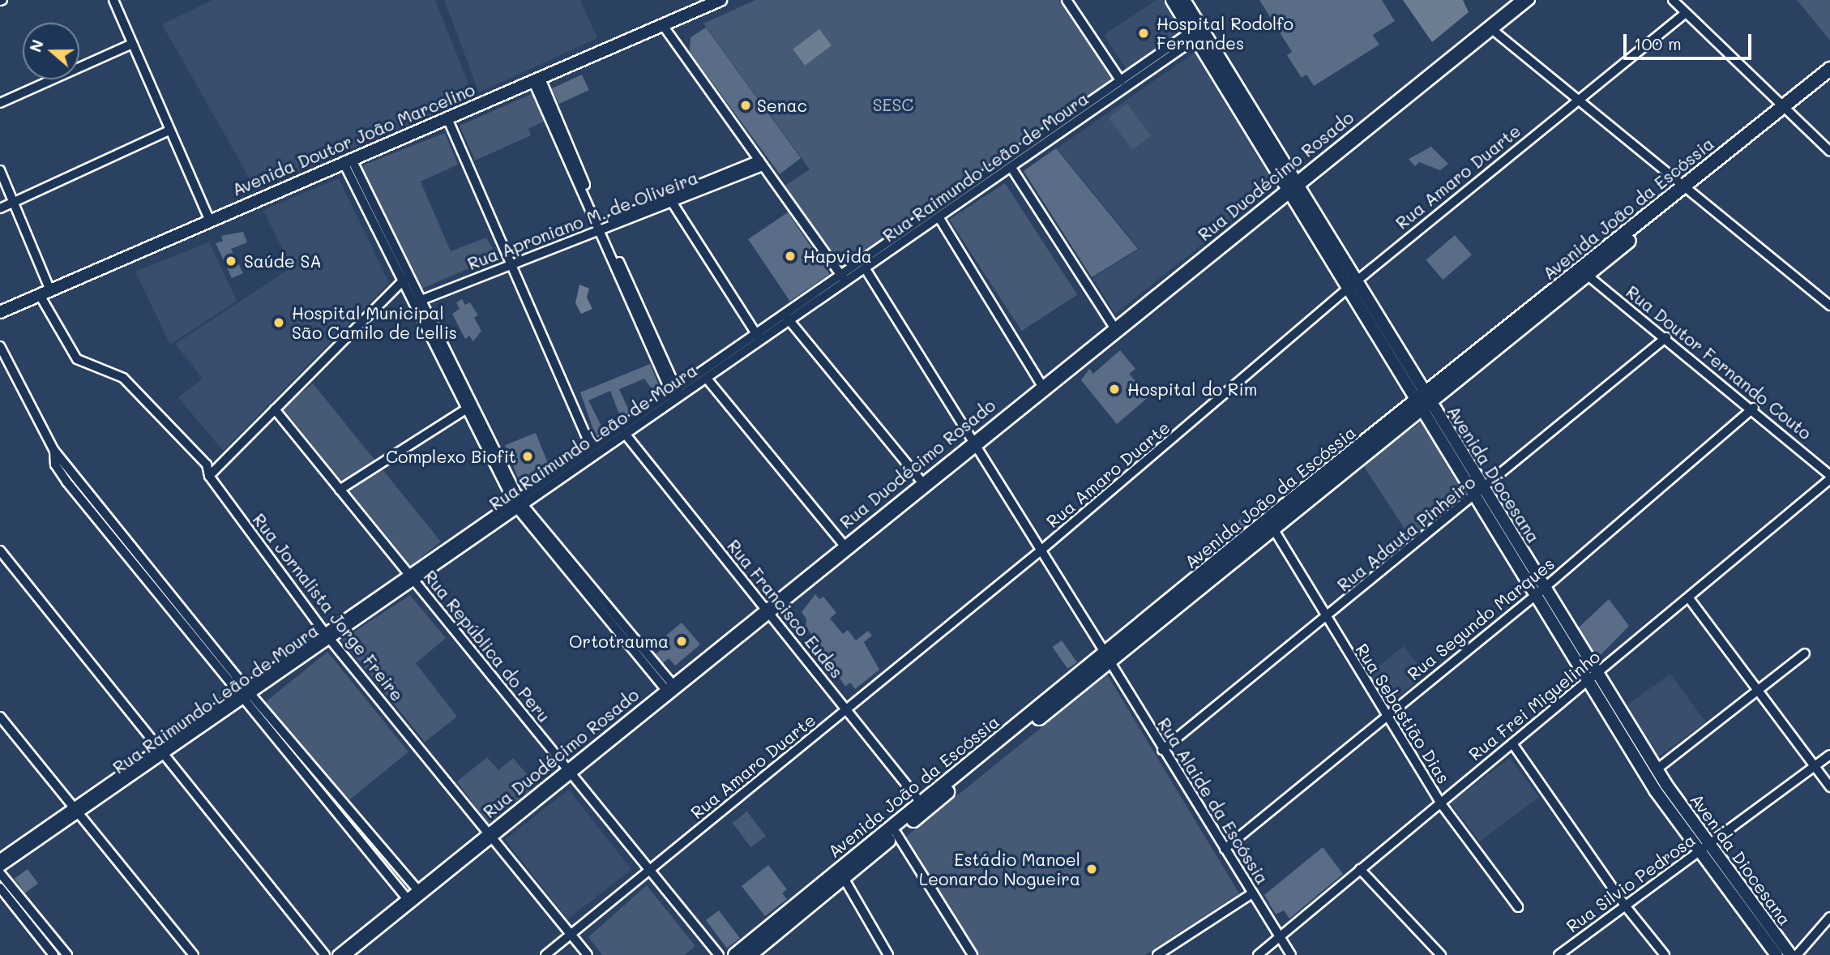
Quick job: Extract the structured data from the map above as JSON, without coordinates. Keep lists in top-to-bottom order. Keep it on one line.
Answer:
{"streets":{"main road":["Avenida João da Escóssia"],"street":["Avenida Doutor João Marcelino","Rua Raimundo Leão de Moura","Rua Duodécimo Rosado","Rua Amaro Duarte","Rua Aproniano M. de Oliveira","Rua Doutor Fernando Couto","Avenida Diocesana","Rua Adauta Pinheiro","Rua Jornalista Jorge Freire","Rua Francisco Eudes","Rua Segundo Marques","Rua República do Peru","Rua Frei Miguelinho","Rua Sebastião Dias","Rua Alaide da Escóssia","Rua Silvio Pedrosa"]},"crossings":[["Avenida Doutor João Marcelino","Rua Jornalista Jorge Freire"],["Rua Raimundo Leão de Moura","Avenida Diocesana"],["Rua Raimundo Leão de Moura","Rua Jornalista Jorge Freire"],["Rua Raimundo Leão de Moura","Rua Francisco Eudes"],["Rua Raimundo Leão de Moura","Rua República do Peru"],["Rua Raimundo Leão de Moura","Rua Alaide da Escóssia"],["Rua Duodécimo Rosado","Avenida Diocesana"],["Rua Duodécimo Rosado","Rua Jornalista Jorge Freire"],["Rua Duodécimo Rosado","Rua Francisco Eudes"],["Rua Duodécimo Rosado","Rua República do Peru"],["Rua Duodécimo Rosado","Rua Alaide da Escóssia"],["Rua Amaro Duarte","Avenida Diocesana"],["Rua Amaro Duarte","Rua Jornalista Jorge Freire"],["Rua Amaro Duarte","Rua Francisco Eudes"],["Rua Amaro Duarte","Rua República do Peru"],["Rua Amaro Duarte","Rua Alaide da Escóssia"],["Avenida João da Escóssia","Rua Doutor Fernando Couto"],["Avenida João da Escóssia","Avenida Diocesana"],["Avenida João da Escóssia","Rua Francisco Eudes"],["Avenida João da Escóssia","Rua Sebastião Dias"],["Avenida João da Escóssia","Rua Alaide da Escóssia"],["Rua Doutor Fernando Couto","Rua Adauta Pinheiro"],["Rua Doutor Fernando Couto","Rua Segundo Marques"],["Rua Doutor Fernando Couto","Rua Frei Miguelinho"],["Avenida Diocesana","Rua Adauta Pinheiro"],["Avenida Diocesana","Rua Segundo Marques"],["Avenida Diocesana","Rua Frei Miguelinho"],["Avenida Diocesana","Rua Silvio Pedrosa"],["Rua Adauta Pinheiro","Rua Sebastião Dias"],["Rua Adauta Pinheiro","Rua Alaide da Escóssia"],["Rua Segundo Marques","Rua Sebastião Dias"],["Rua Segundo Marques","Rua Alaide da Escóssia"],["Rua Frei Miguelinho","Rua Sebastião Dias"],["Rua Frei Miguelinho","Rua Alaide da Escóssia"]],"parks":["SESC"],"places":["Hospital Rodolfo Fernandes","Senac","Hapvida","Saúde SA","Hospital Municipal São Camilo de Lellis","Hospital do Rim","Complexo Biofit","Ortotrauma","Estádio Manoel Leonardo Nogueira"],"scale_bar":"100 m","north":"left"}
